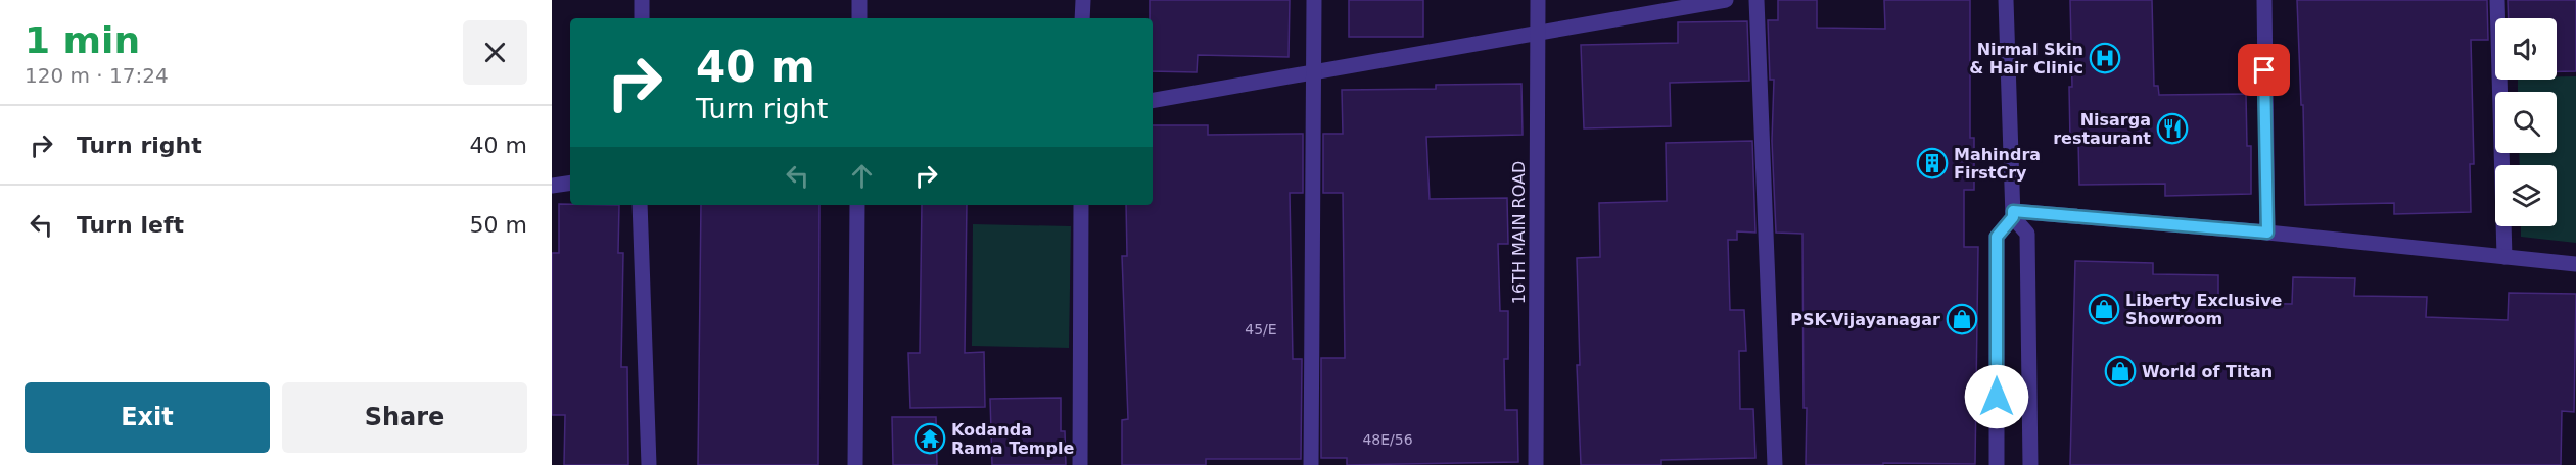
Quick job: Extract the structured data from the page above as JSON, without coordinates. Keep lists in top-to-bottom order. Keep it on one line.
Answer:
{"streets":{"street":["16TH MAIN ROAD"]},"places":{"hospital":["Nirmal Skin & Hair Clinic"],"restaurant":["Nisarga restaurant"],"building":["Mahindra FirstCry"],"shop":["Liberty Exclusive Showroom","PSK-Vijayanagar","World of Titan"],"temple":["Kodanda Rama Temple"]},"house_numbers":["45/E","48E/56"],"page":{"heading":["1 min","120 m · 17:24"],"turn":["40 m","Turn right"],"list":[{"name":"Turn right","value":"40 m"},{"name":"Turn left","value":"50 m"}],"buttons":["Exit","Share"]}}
